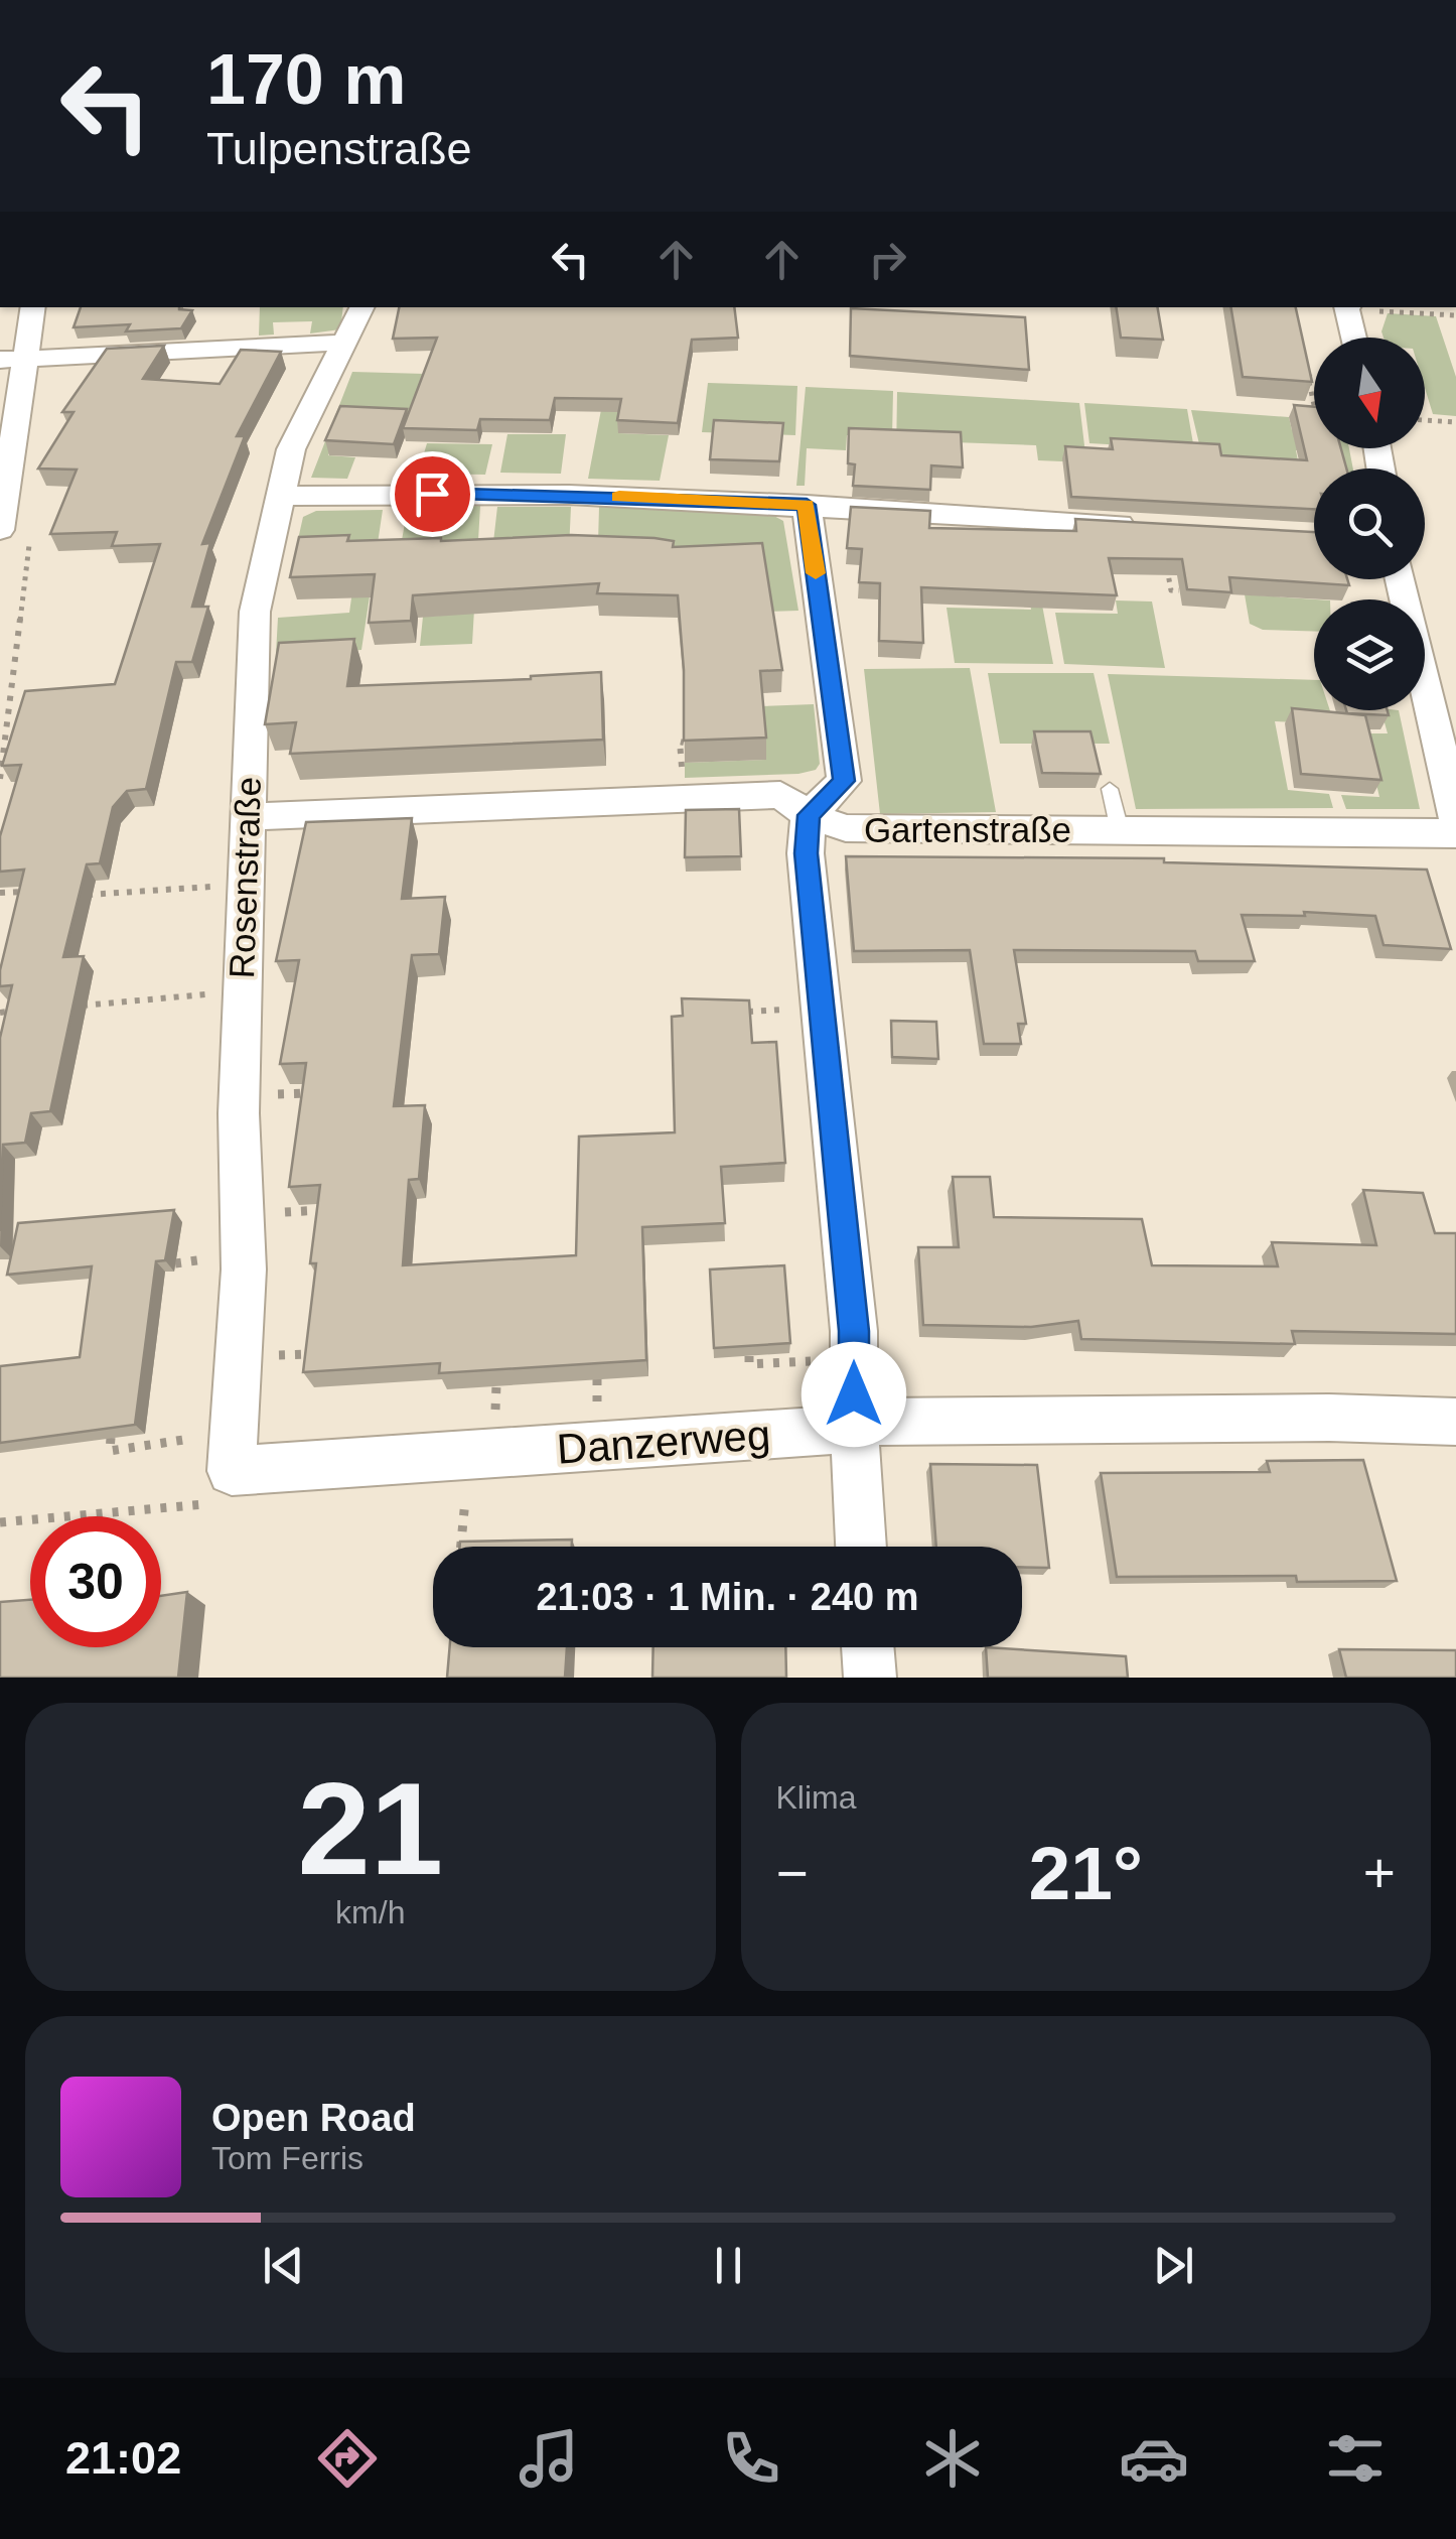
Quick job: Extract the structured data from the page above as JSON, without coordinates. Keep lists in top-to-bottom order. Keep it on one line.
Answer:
{"streets":{"street":["Gartenstraße","Rosenstraße","Danzerweg"]},"crossings":[["Gartenstraße","Rosenstraße"],["Rosenstraße","Danzerweg"]],"north":"bottom","page":{"turn":["170 m","Tulpenstraße"],"limit":"30","trip":"21:03 · 1 Min. · 240 m","tile":[["21","km/h"],"Klima"],"heat":["−","21°","+"],"song":["Open Road","Tom Ferris"],"tabs":"21:02"}}
